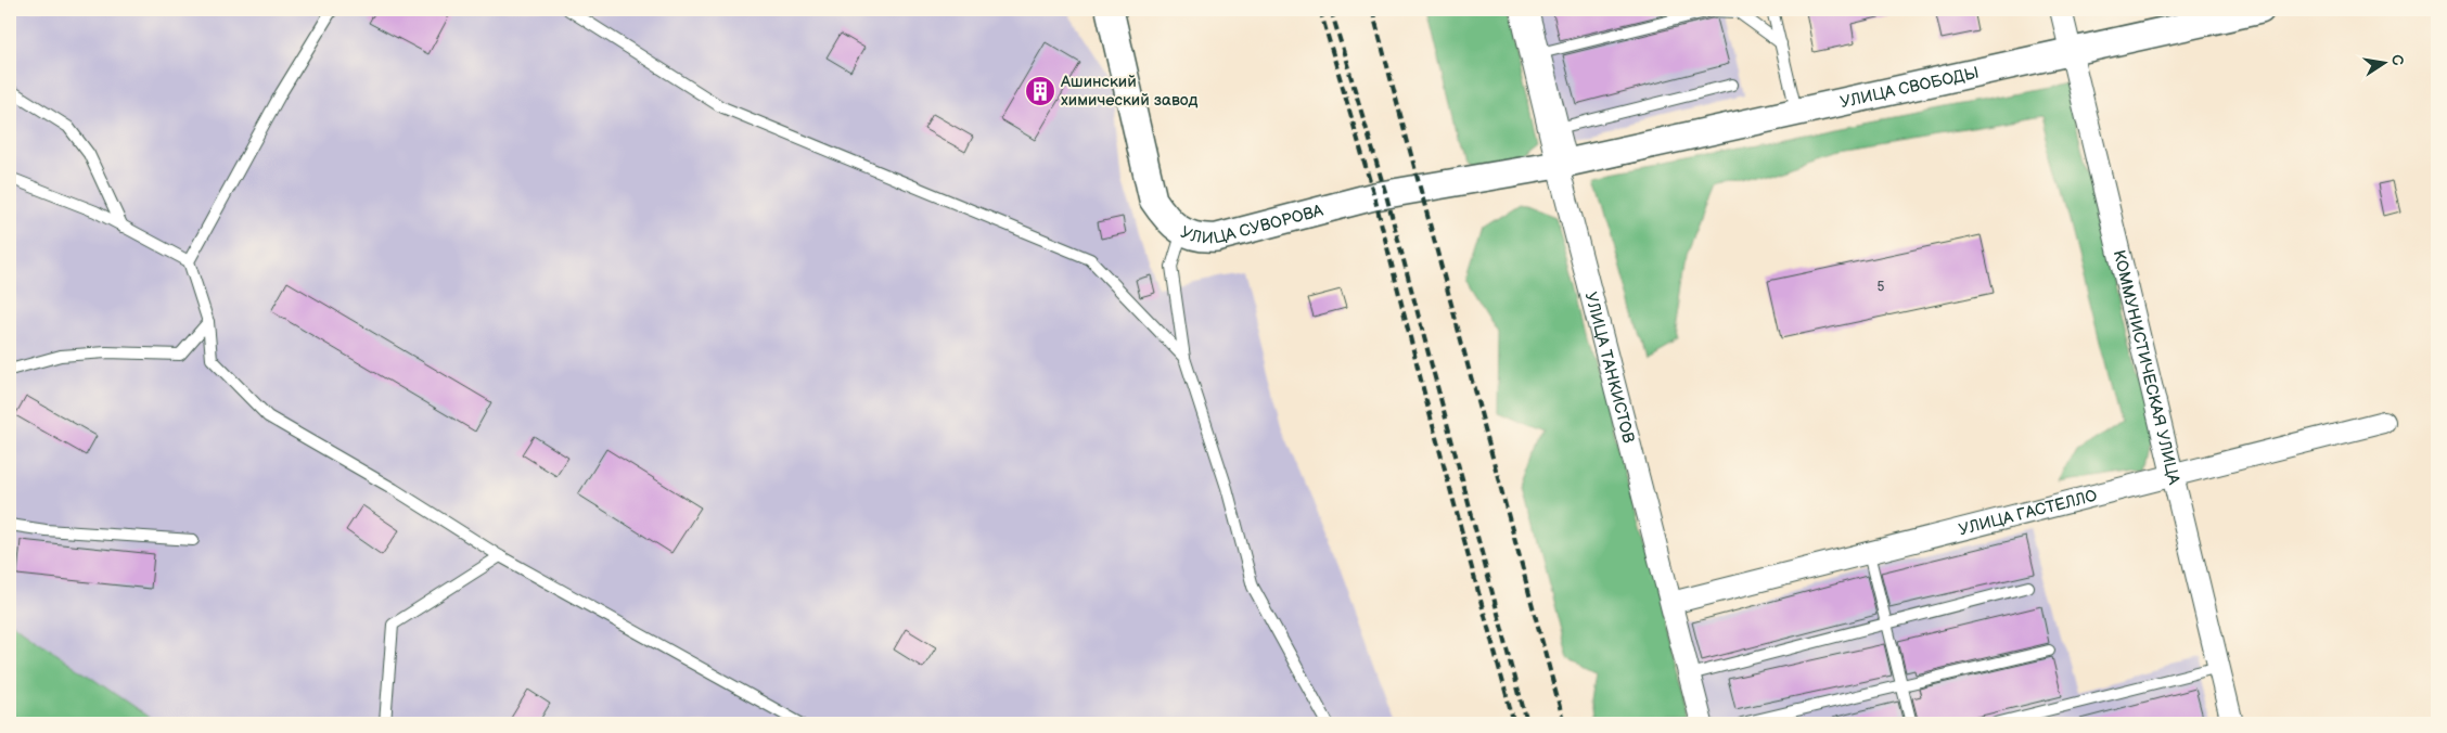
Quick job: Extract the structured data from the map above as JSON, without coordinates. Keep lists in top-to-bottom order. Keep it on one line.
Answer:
{"streets":{"street":["УЛИЦА СВОБОДЫ","УЛИЦА СУВОРОВА","УЛИЦА ТАНКИСТОВ","КОММУНИСТИЧЕСКАЯ УЛИЦА","УЛИЦА ГАСТЕЛЛО"]},"crossings":[["УЛИЦА СВОБОДЫ","УЛИЦА СУВОРОВА"],["УЛИЦА СВОБОДЫ","УЛИЦА ТАНКИСТОВ"],["УЛИЦА СВОБОДЫ","КОММУНИСТИЧЕСКАЯ УЛИЦА"],["УЛИЦА СУВОРОВА","УЛИЦА ТАНКИСТОВ"],["УЛИЦА ТАНКИСТОВ","УЛИЦА ГАСТЕЛЛО"],["КОММУНИСТИЧЕСКАЯ УЛИЦА","УЛИЦА ГАСТЕЛЛО"]],"places":{"building":["Ашинский химический завод"]},"house_numbers":["5"],"north":"right"}
